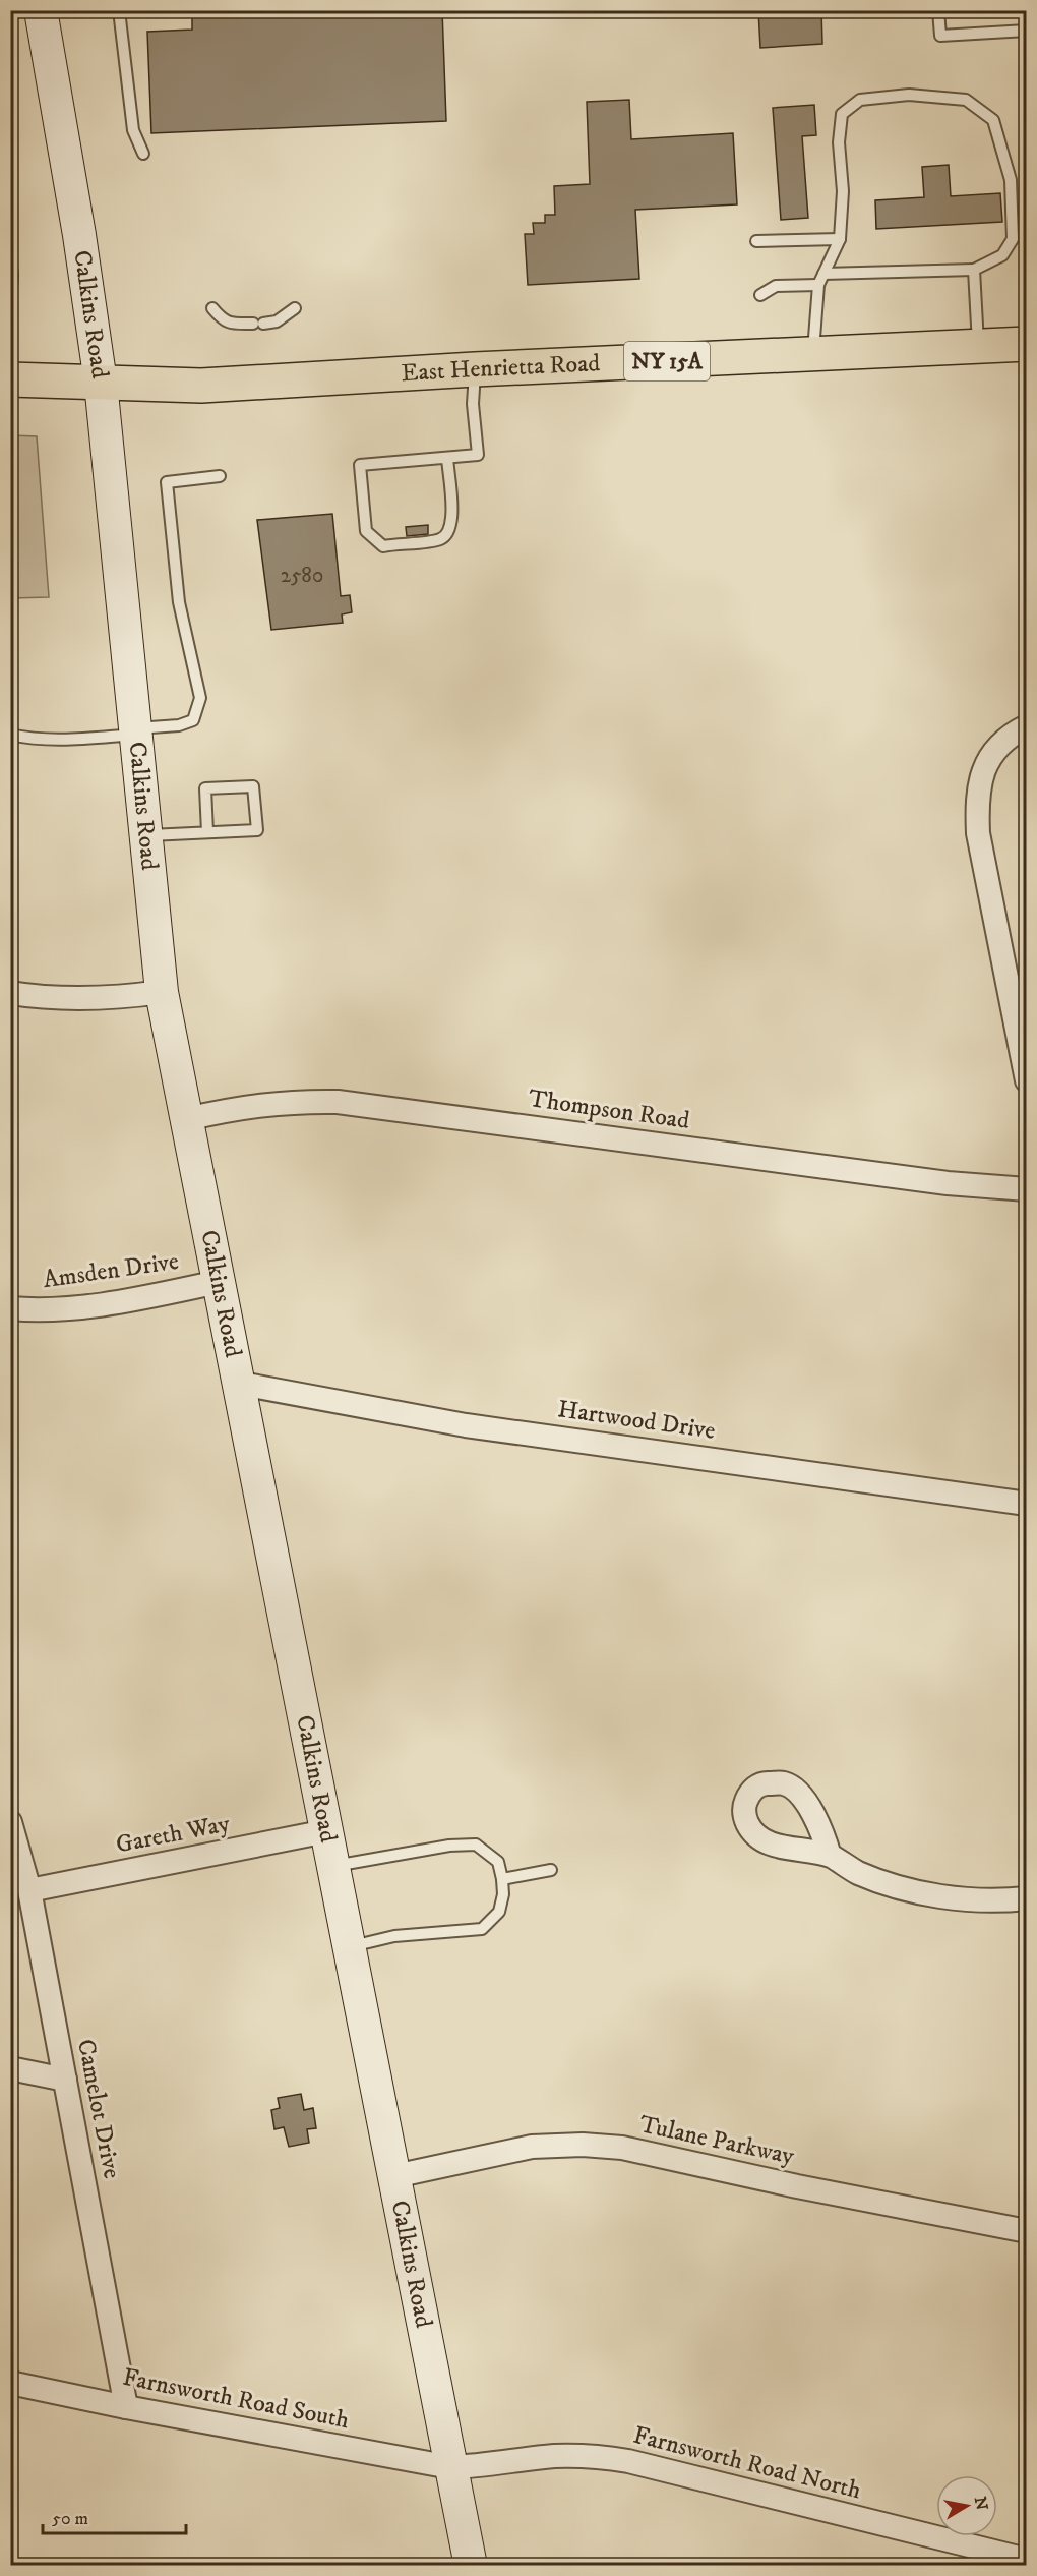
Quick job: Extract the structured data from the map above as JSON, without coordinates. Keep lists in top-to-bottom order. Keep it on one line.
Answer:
{"streets":{"main road":["Calkins Road","NY 15A","East Henrietta Road"],"street":["Thompson Road","Amsden Drive","Hartwood Drive","Gareth Way","Camelot Drive","Tulane Parkway","Farnsworth Road South","Farnsworth Road North"]},"crossings":[["Calkins Road","East Henrietta Road"],["Calkins Road","Thompson Road"],["Calkins Road","Amsden Drive"],["Calkins Road","Hartwood Drive"],["Calkins Road","Gareth Way"],["Calkins Road","Tulane Parkway"],["Calkins Road","Farnsworth Road South"],["Calkins Road","Farnsworth Road North"],["Gareth Way","Camelot Drive"],["Camelot Drive","Farnsworth Road South"],["Farnsworth Road South","Farnsworth Road North"]],"house_numbers":["2580"],"scale_bar":"50 m","north":"right"}
